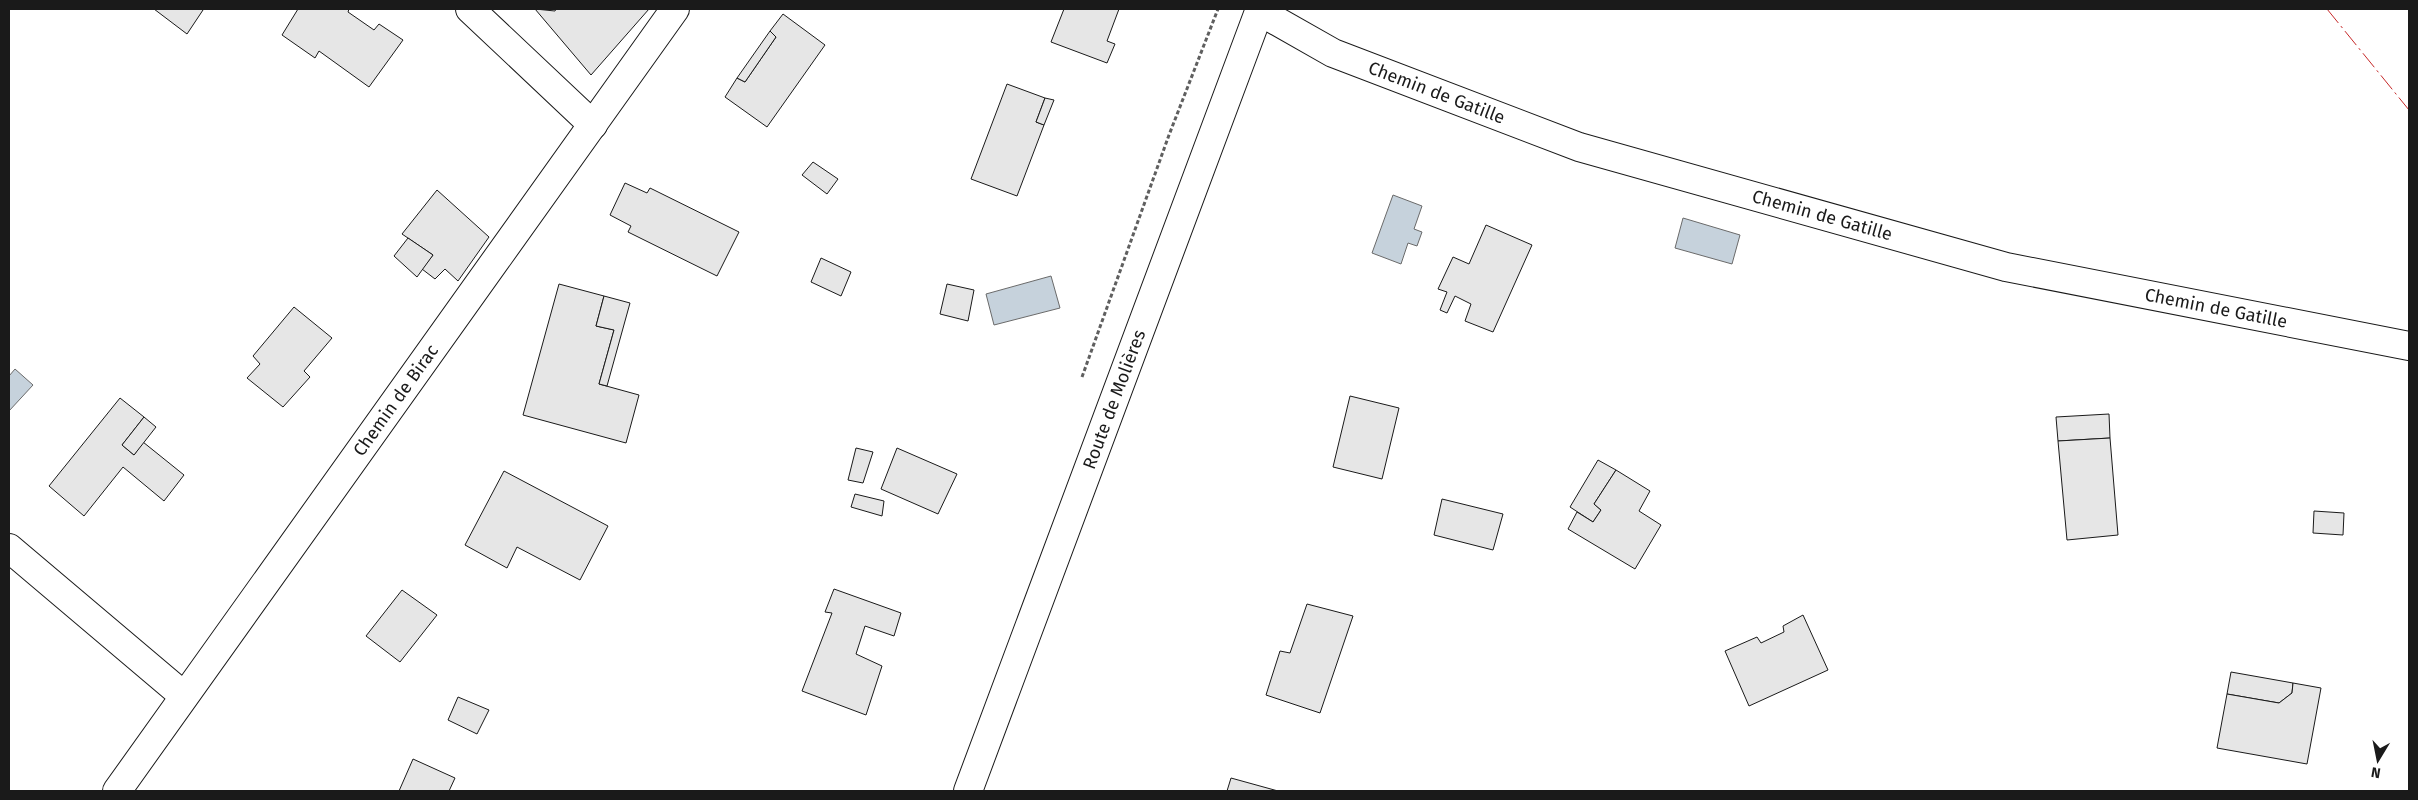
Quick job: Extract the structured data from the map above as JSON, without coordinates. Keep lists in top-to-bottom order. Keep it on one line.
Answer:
{"streets":{"street":["Chemin de Gatille","Chemin de Birac","Route de Molières"]},"crossings":[["Chemin de Gatille","Route de Molières"]],"north":"bottom"}
